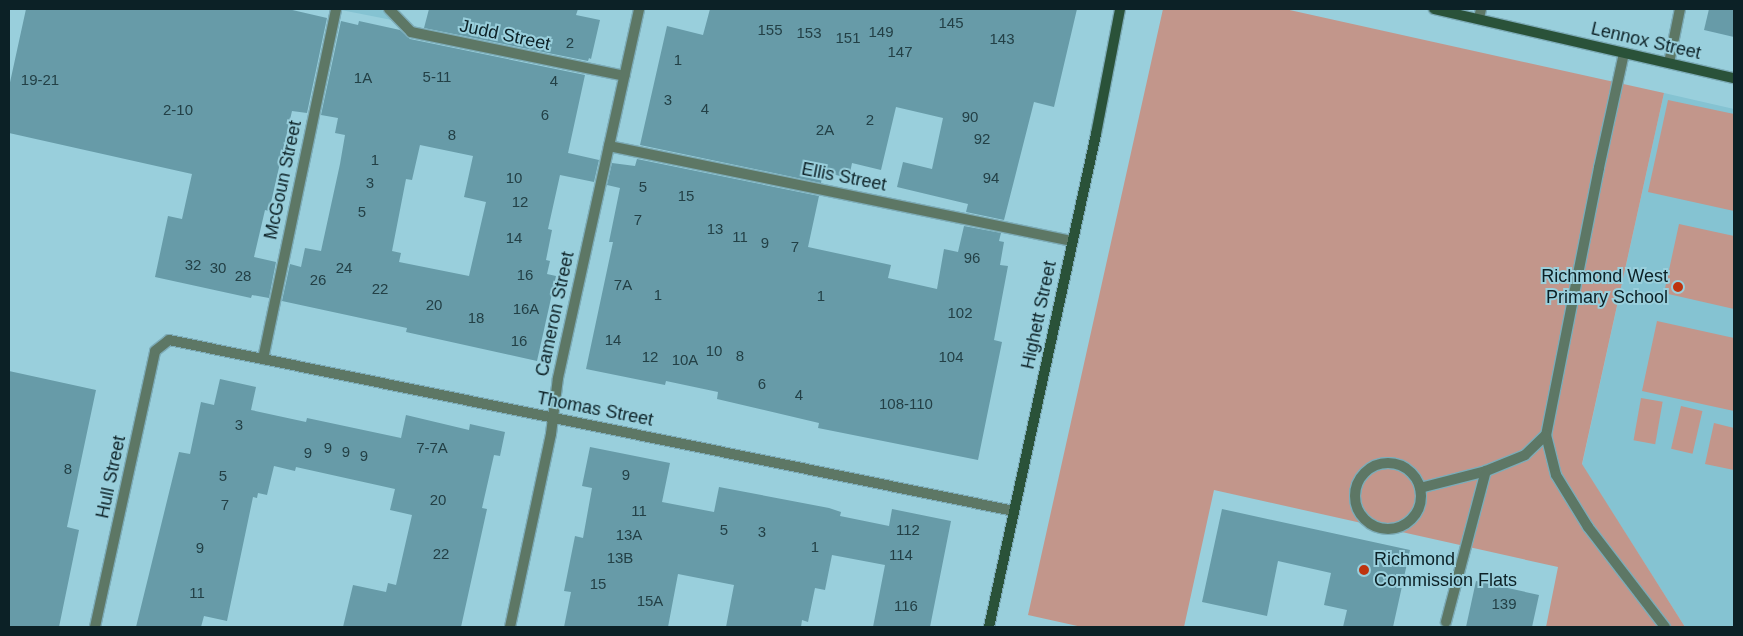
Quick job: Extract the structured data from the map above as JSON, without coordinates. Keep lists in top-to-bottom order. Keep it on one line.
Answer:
{"streets":{"street":["Judd Street","Lennox Street","Ellis Street","McGoun Street","Cameron Street","Highett Street","Thomas Street","Hull Street"]},"crossings":[["Judd Street","Cameron Street"],["Ellis Street","Cameron Street"],["Ellis Street","Highett Street"],["McGoun Street","Thomas Street"],["Cameron Street","Thomas Street"],["Highett Street","Thomas Street"],["Thomas Street","Hull Street"]],"places":["Richmond West Primary School","Richmond Commission Flats"],"house_numbers":["145","155","149","153","151","143","2","147","1","5-11","1A","19-21","4","3","4","2-10","6","90","2","2A","8","92","1","10","94","3","5","15","12","5","7","13","11","14","9","7","96","32","30","24","16","28","26","7A","22","1","1","20","16A","102","18","14","16","10","8","12","104","10A","6","4","108-110","3","9","7-7A","9","9","9","8","9","5","20","7","11","5","112","3","13A","1","9","22","114","13B","15","11","15A","139","116"]}
